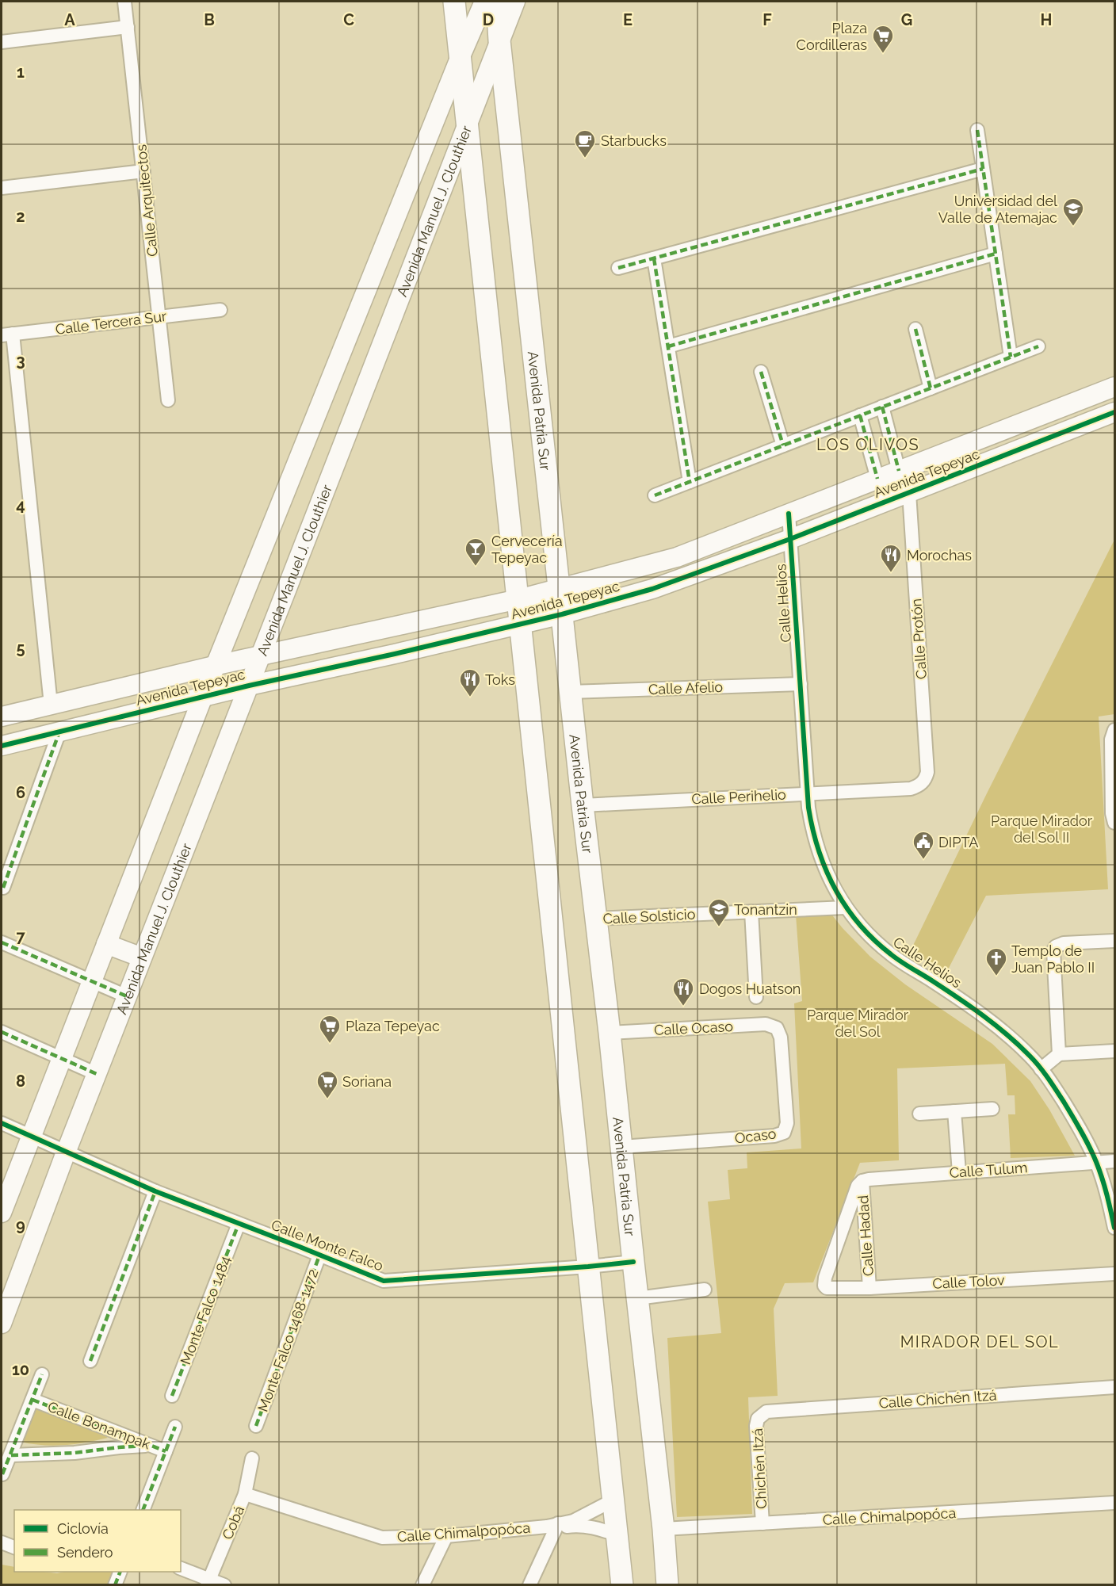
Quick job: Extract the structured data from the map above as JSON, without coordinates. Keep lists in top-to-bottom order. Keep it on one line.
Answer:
{"streets":{"main road":["Avenida Manuel J. Clouthier","Avenida Patria Sur","Avenida Tepeyac"],"street":["Calle Arquitectos","Calle Tercera Sur","Calle Helios","Calle Protón","Calle Afelio","Calle Perihelio","Calle Solsticio","Calle Ocaso","Ocaso","Calle Tulum","Calle Hadad","Calle Monte Falco","Calle Tolov","Monte Falco 1484","Monte Falco 1468-1472","Calle Chichén Itzá","Calle Bonampak","Chichén Itzá","Calle Chimalpopóca","Cobá"]},"crossings":[["Calle Arquitectos","Calle Tercera Sur"],["Avenida Manuel J. Clouthier","Avenida Patria Sur"],["Avenida Manuel J. Clouthier","Avenida Tepeyac"],["Avenida Manuel J. Clouthier","Calle Monte Falco"],["Avenida Patria Sur","Avenida Tepeyac"],["Avenida Patria Sur","Calle Afelio"],["Avenida Patria Sur","Calle Perihelio"],["Avenida Patria Sur","Calle Solsticio"],["Avenida Patria Sur","Calle Ocaso"],["Avenida Patria Sur","Ocaso"],["Avenida Patria Sur","Calle Monte Falco"],["Avenida Patria Sur","Calle Chimalpopóca"],["Avenida Tepeyac","Calle Helios"],["Avenida Tepeyac","Calle Protón"],["Calle Helios","Calle Afelio"],["Calle Helios","Calle Perihelio"],["Calle Helios","Calle Solsticio"],["Calle Helios","Calle Tulum"],["Calle Protón","Calle Perihelio"],["Calle Ocaso","Ocaso"],["Calle Tulum","Calle Hadad"],["Calle Hadad","Calle Tolov"],["Calle Monte Falco","Monte Falco 1484"],["Calle Monte Falco","Monte Falco 1468-1472"],["Calle Chichén Itzá","Chichén Itzá"],["Chichén Itzá","Calle Chimalpopóca"],["Calle Chimalpopóca","Cobá"]],"districts":["LOS OLIVOS","MIRADOR DEL SOL"],"parks":["Parque Mirador del Sol II","Parque Mirador del Sol"],"places":{"supermarket":["Plaza Cordilleras","Plaza Tepeyac","Soriana"],"cafe":["Starbucks"],"school or university":["Universidad del Valle de Atemajac","Tonantzin"],"bar":["Cervecería Tepeyac"],"restaurant":["Morochas","Toks","Dogos Huatson"],"public building":["DIPTA"],"church":["Templo de Juan Pablo II"]},"legend":["Ciclovía","Sendero"],"grid":{"columns":["A","B","C","D","E","F","G","H"],"rows":["1","2","3","4","5","6","7","8","9","10"]}}
